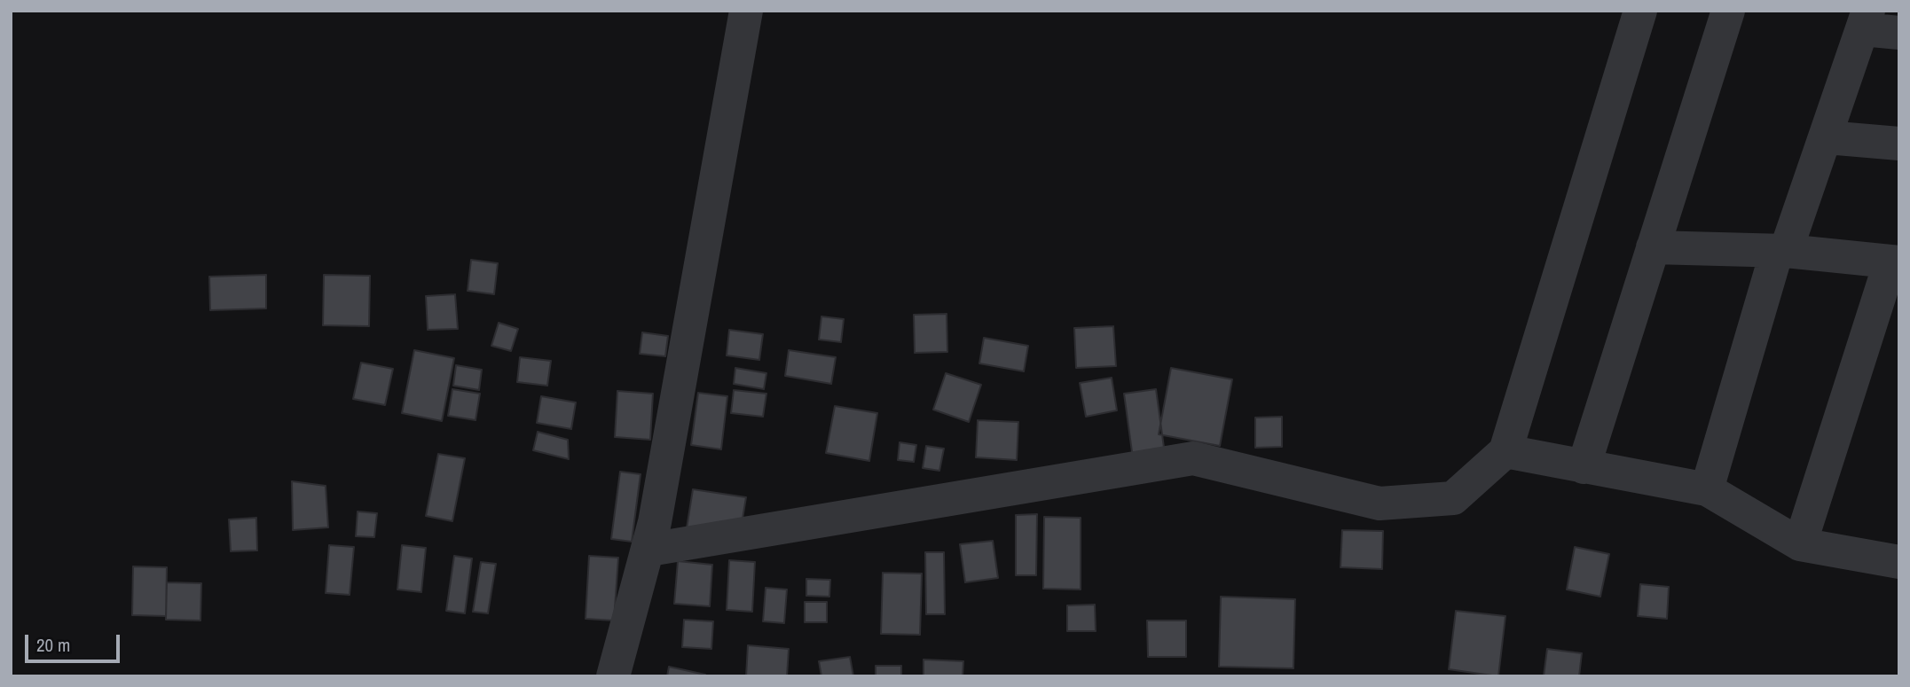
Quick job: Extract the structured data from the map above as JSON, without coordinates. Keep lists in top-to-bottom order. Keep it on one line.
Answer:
{"scale_bar":"20 m"}
